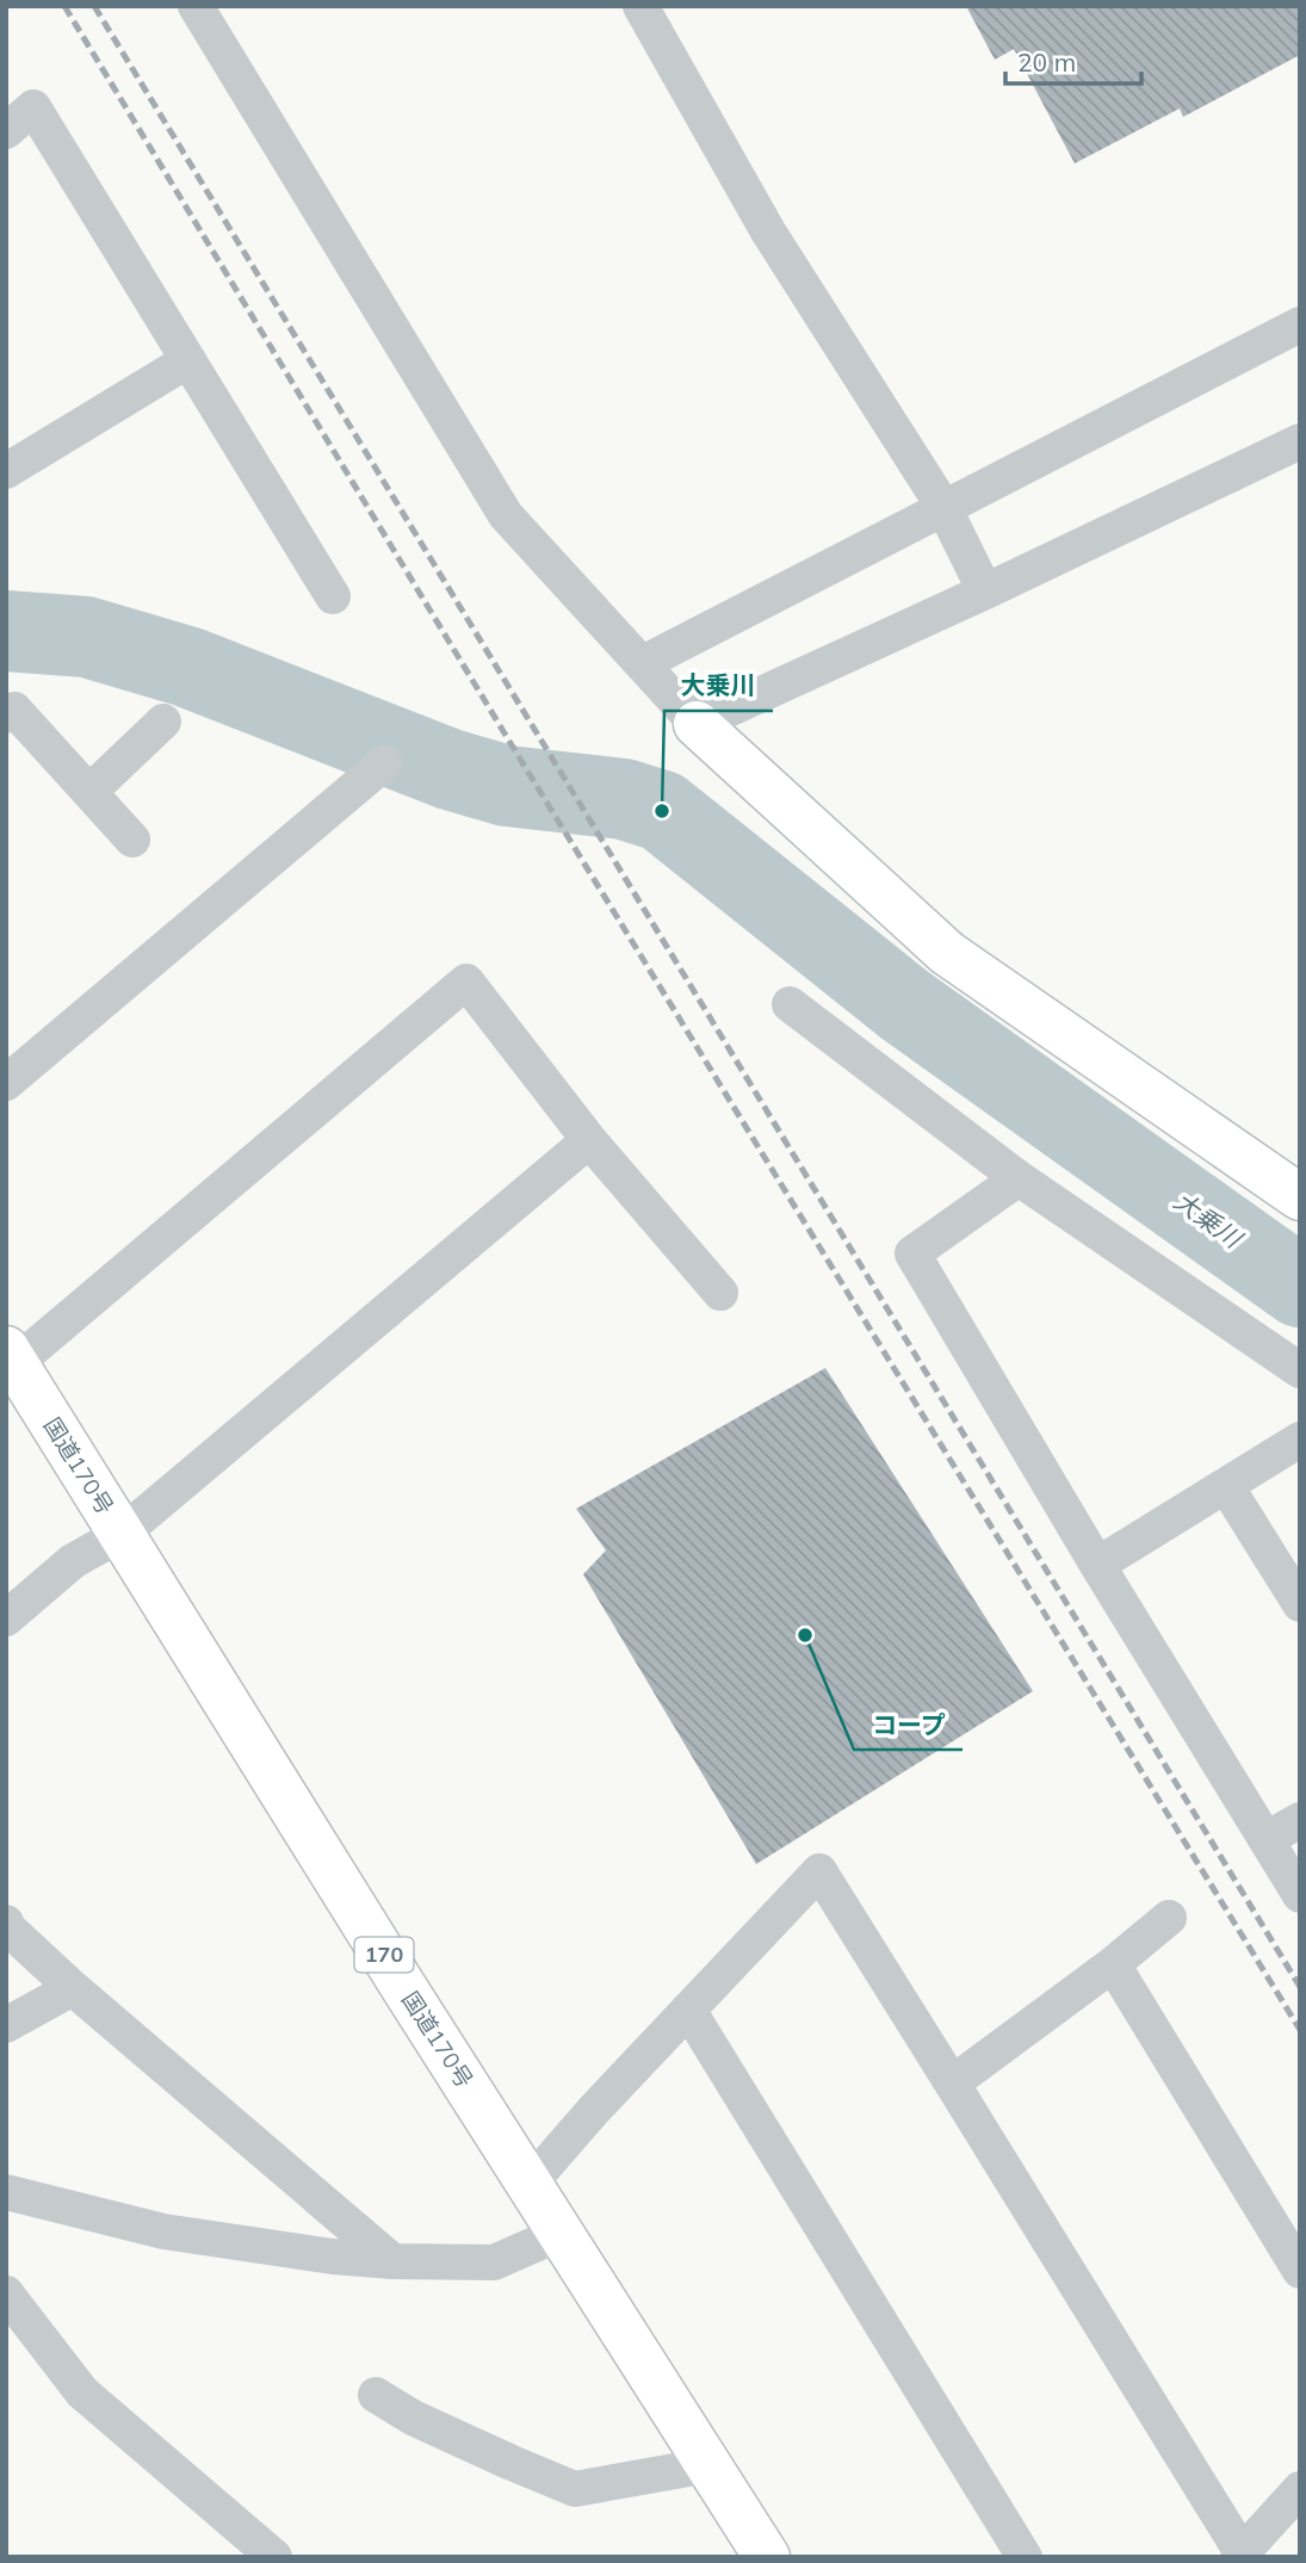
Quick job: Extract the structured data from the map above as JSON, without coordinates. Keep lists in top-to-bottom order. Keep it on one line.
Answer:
{"streets":{"main road":["国道170号","170"]},"water":["大乗川"],"places":["大乗川","コープ"],"scale_bar":"20 m"}
